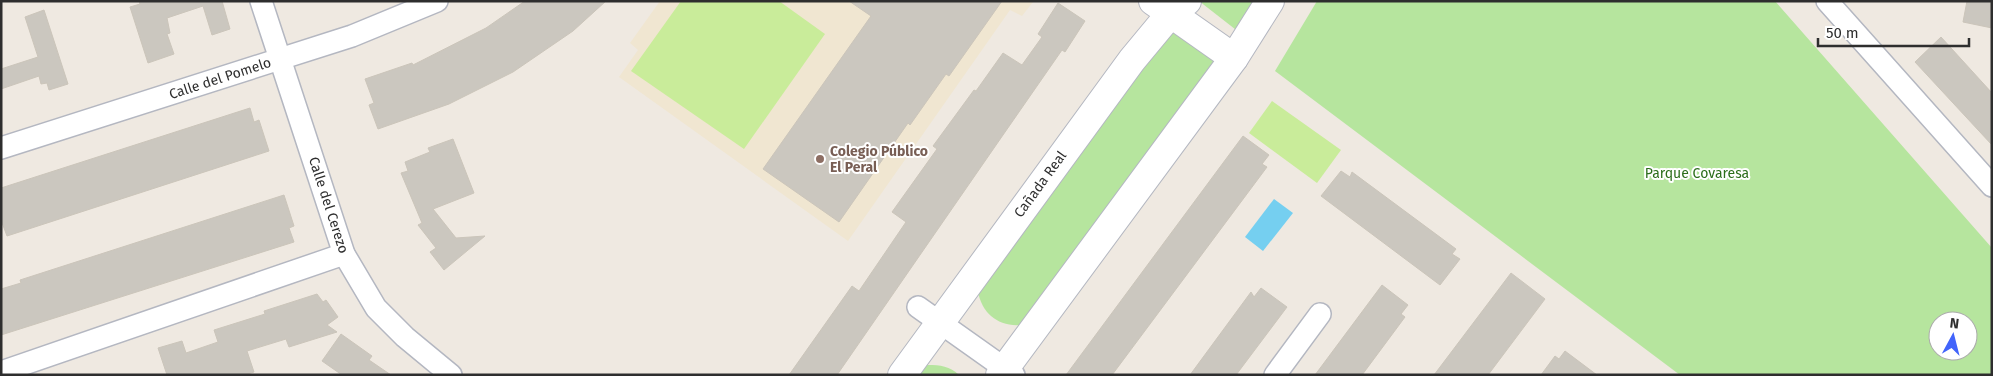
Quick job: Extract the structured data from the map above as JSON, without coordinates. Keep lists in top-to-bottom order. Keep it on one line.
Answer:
{"streets":{"street":["Calle del Pomelo","Cañada Real","Calle del Cerezo"]},"crossings":[["Calle del Pomelo","Calle del Cerezo"]],"parks":["Parque Covaresa"],"places":["Colegio Público El Peral"],"scale_bar":"50 m","north":"top"}
